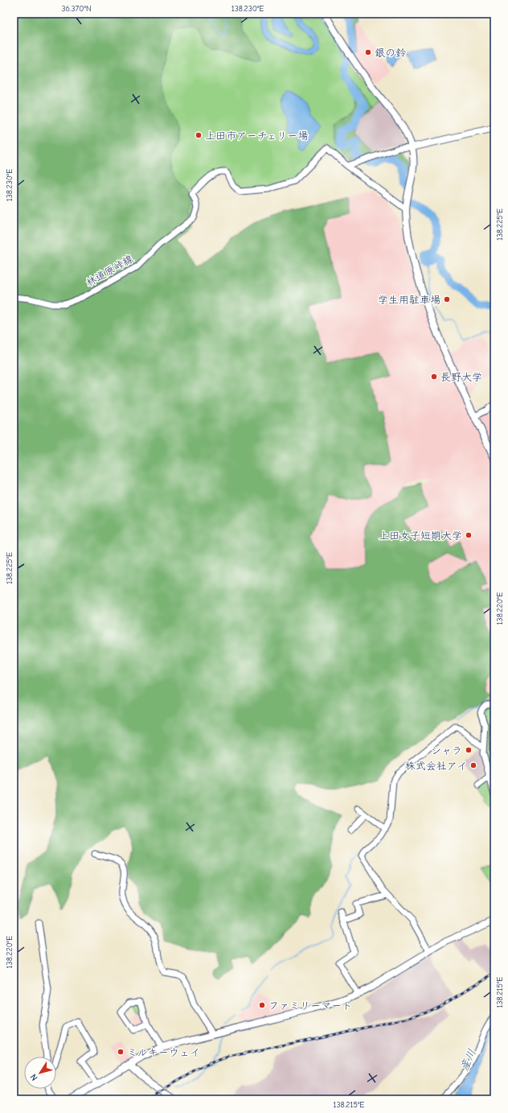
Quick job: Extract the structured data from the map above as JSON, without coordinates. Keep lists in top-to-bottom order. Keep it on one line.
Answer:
{"streets":{"street":["林道原峠線"]},"water":["産川"],"places":["銀の鈴","上田市アーチェリー場","学生用駐車場","長野大学","上田女子短期大学","シャラ","株式会社アイ","ファミリーマート","ミルキーウェイ"],"north":"bottom left","coordinates":["36.370°N","138.230°E","138.225°E","138.220°E","138.215°E"]}
